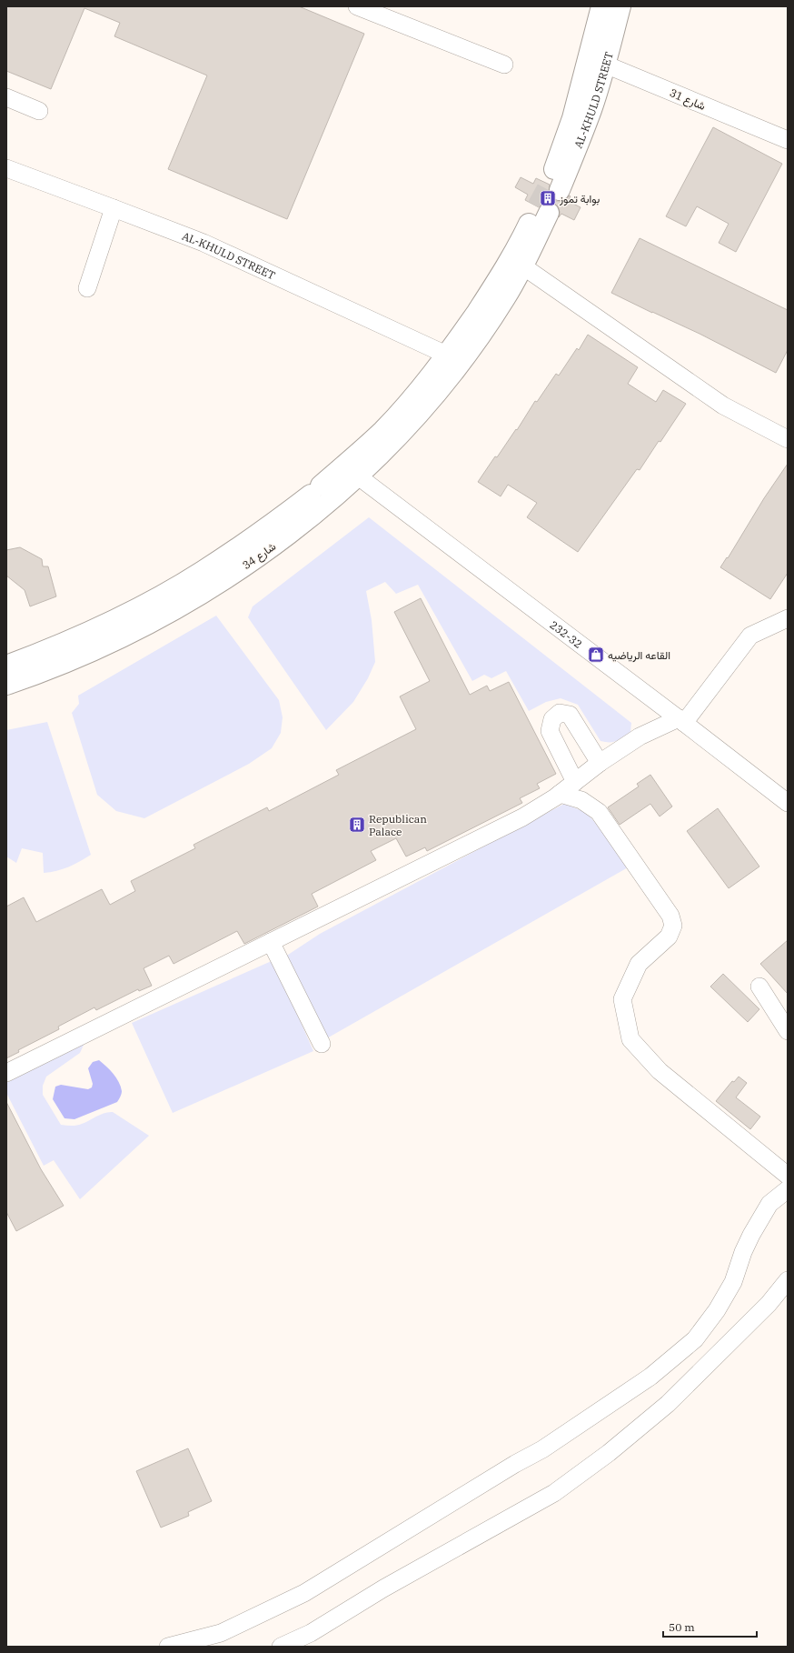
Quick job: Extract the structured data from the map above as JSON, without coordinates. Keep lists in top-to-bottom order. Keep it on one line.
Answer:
{"streets":{"main road":["AL-KHULD STREET","شارع 34"],"street":["شارع 31","232-32"]},"crossings":[["AL-KHULD STREET","شارع 31"],["AL-KHULD STREET","شارع 34"],["شارع 34","232-32"]],"places":{"building":["بوابة تموز","Republican Palace"],"shop":["القاعه الرياضيه"]},"scale_bar":"50 m"}
